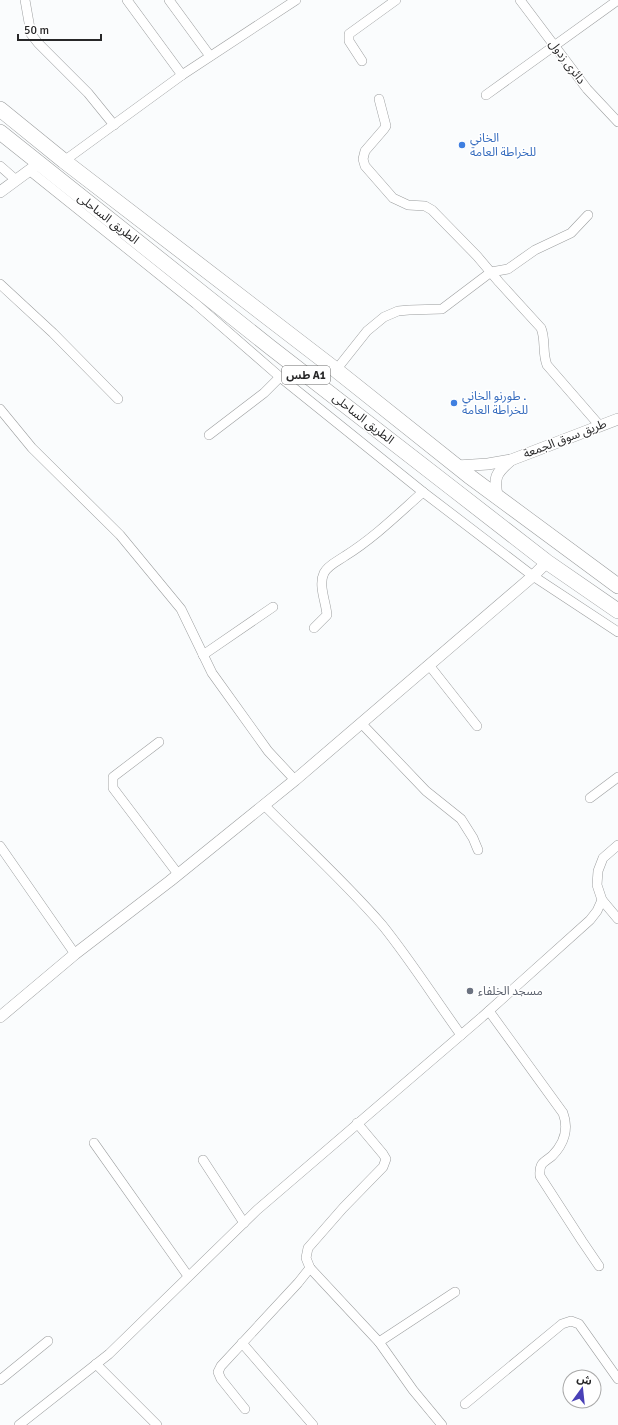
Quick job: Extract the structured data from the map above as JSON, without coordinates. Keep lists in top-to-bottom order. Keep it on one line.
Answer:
{"streets":{"highway":["الطريق الساحلى","طس A1"],"street":["دائرى زدول","طريق سوق الجمعة"]},"crossings":[["الطريق الساحلى","طريق سوق الجمعة"]],"places":["الخاني للخراطة العامة","طورنو الخاني . للخراطة العامة","مسجد الخلفاء"],"scale_bar":"50 m","north":"top"}
